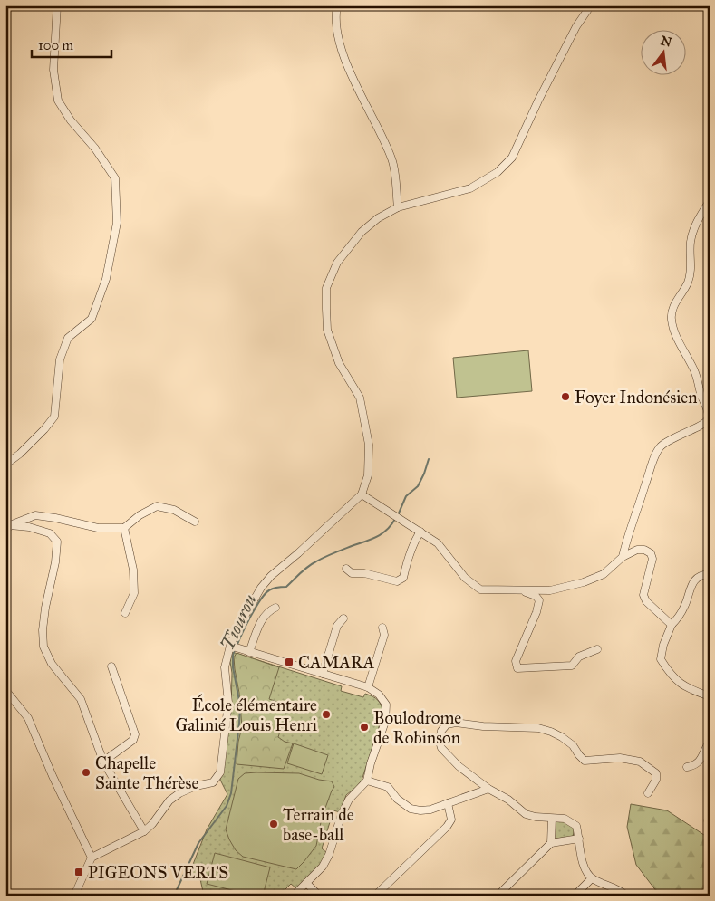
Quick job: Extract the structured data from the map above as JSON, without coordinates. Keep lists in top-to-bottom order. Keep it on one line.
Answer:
{"water":["Tiourou"],"places":{"other":["Foyer Indonésien","École élémentaire Galinié Louis Henri","Boulodrome de Robinson","Chapelle Sainte Thérèse","Terrain de base-ball"],"transit":["CAMARA","PIGEONS VERTS"]},"scale_bar":"100 m","north":"top"}
